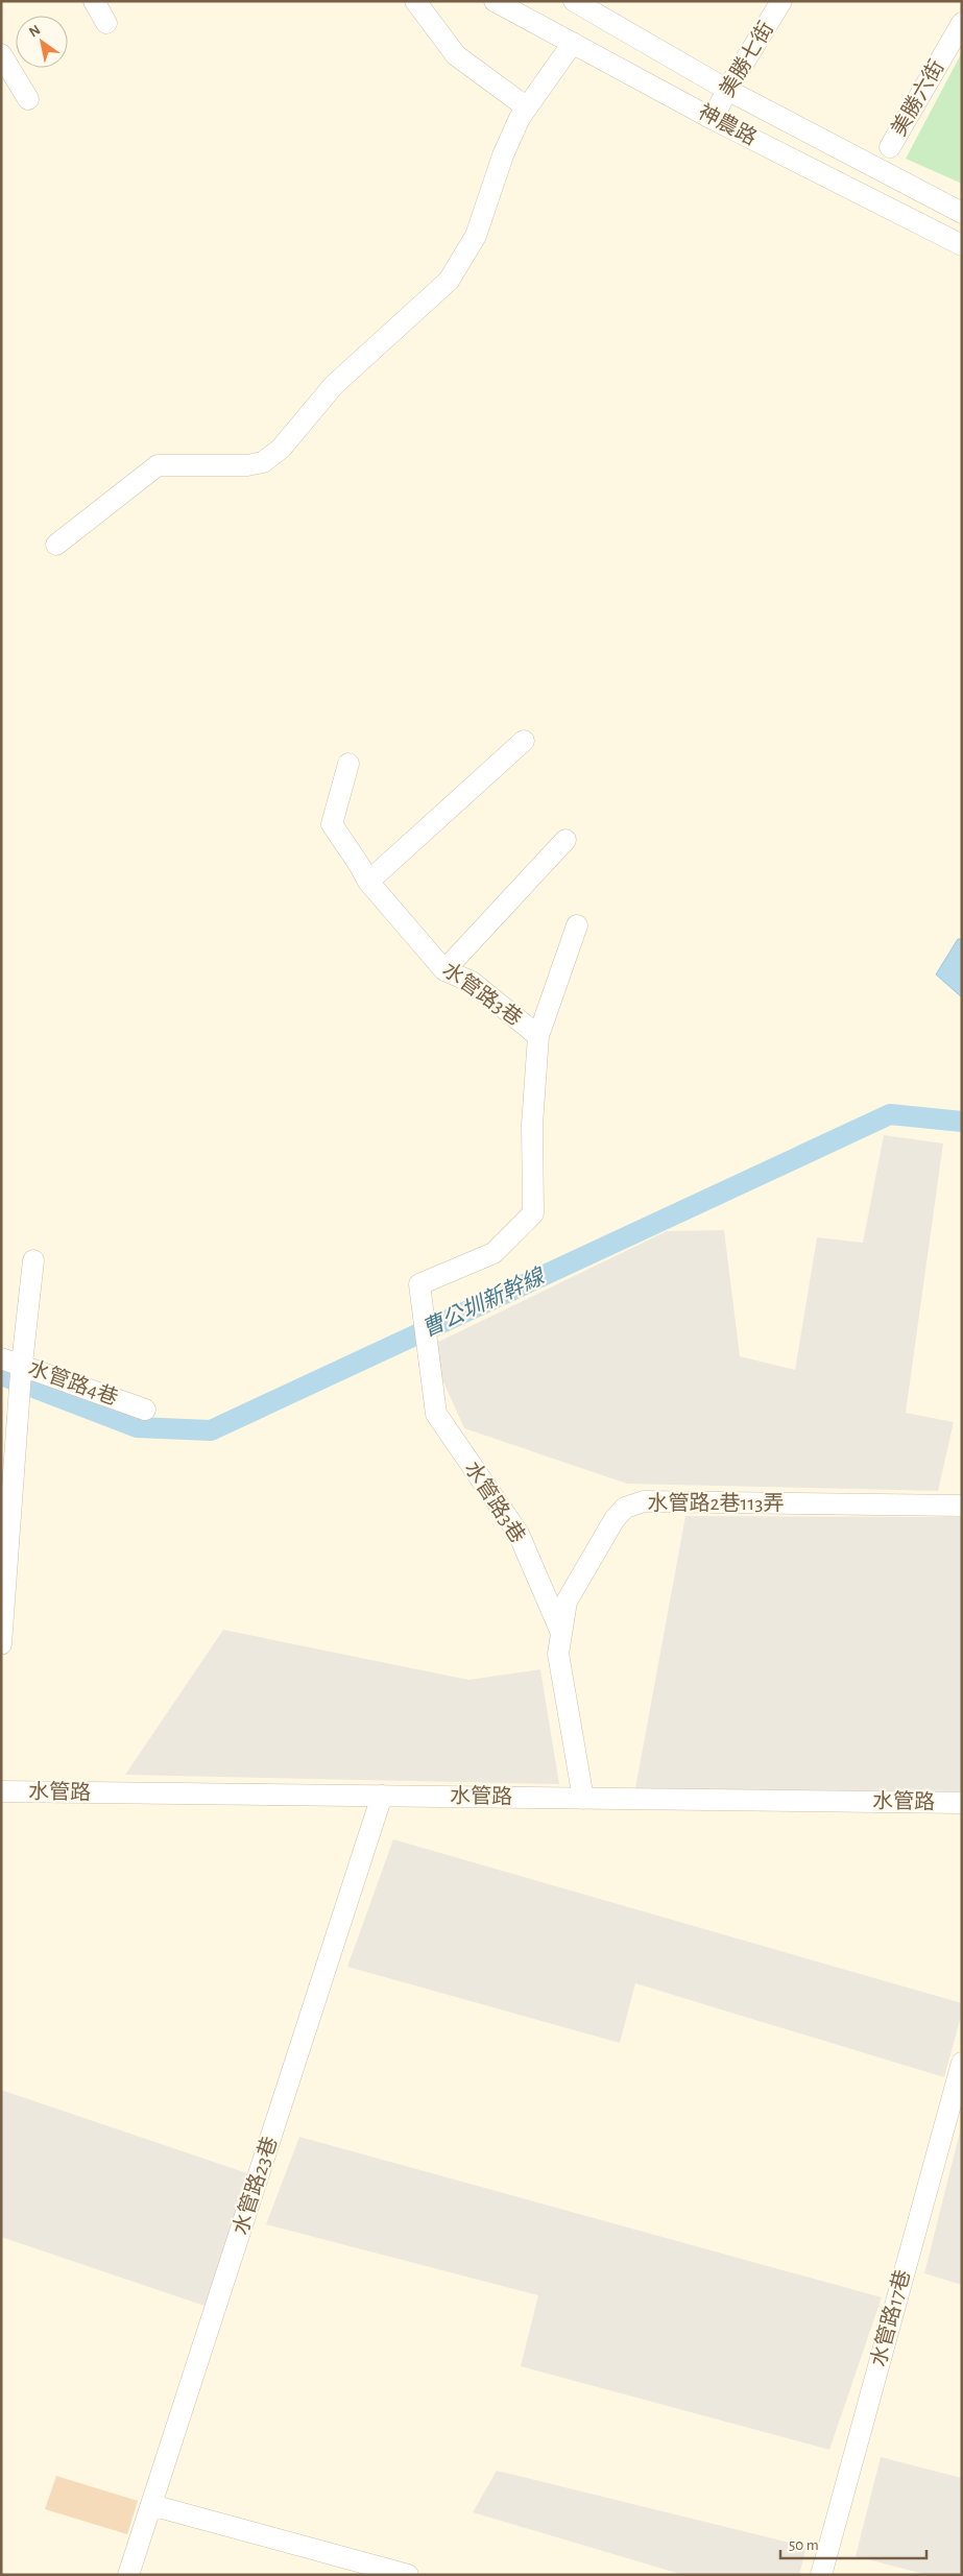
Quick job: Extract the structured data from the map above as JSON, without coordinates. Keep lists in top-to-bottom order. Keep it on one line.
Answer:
{"streets":{"street":["美勝七街","美勝六街","神農路","水管路3巷","水管路4巷","水管路2巷113弄","水管路","水管路23巷","水管路17巷"]},"crossings":[["美勝七街","神農路"],["水管路3巷","水管路2巷113弄"],["水管路2巷113弄","水管路"],["水管路","水管路23巷"]],"water":["曹公圳新幹線"],"scale_bar":"50 m","north":"top left"}
